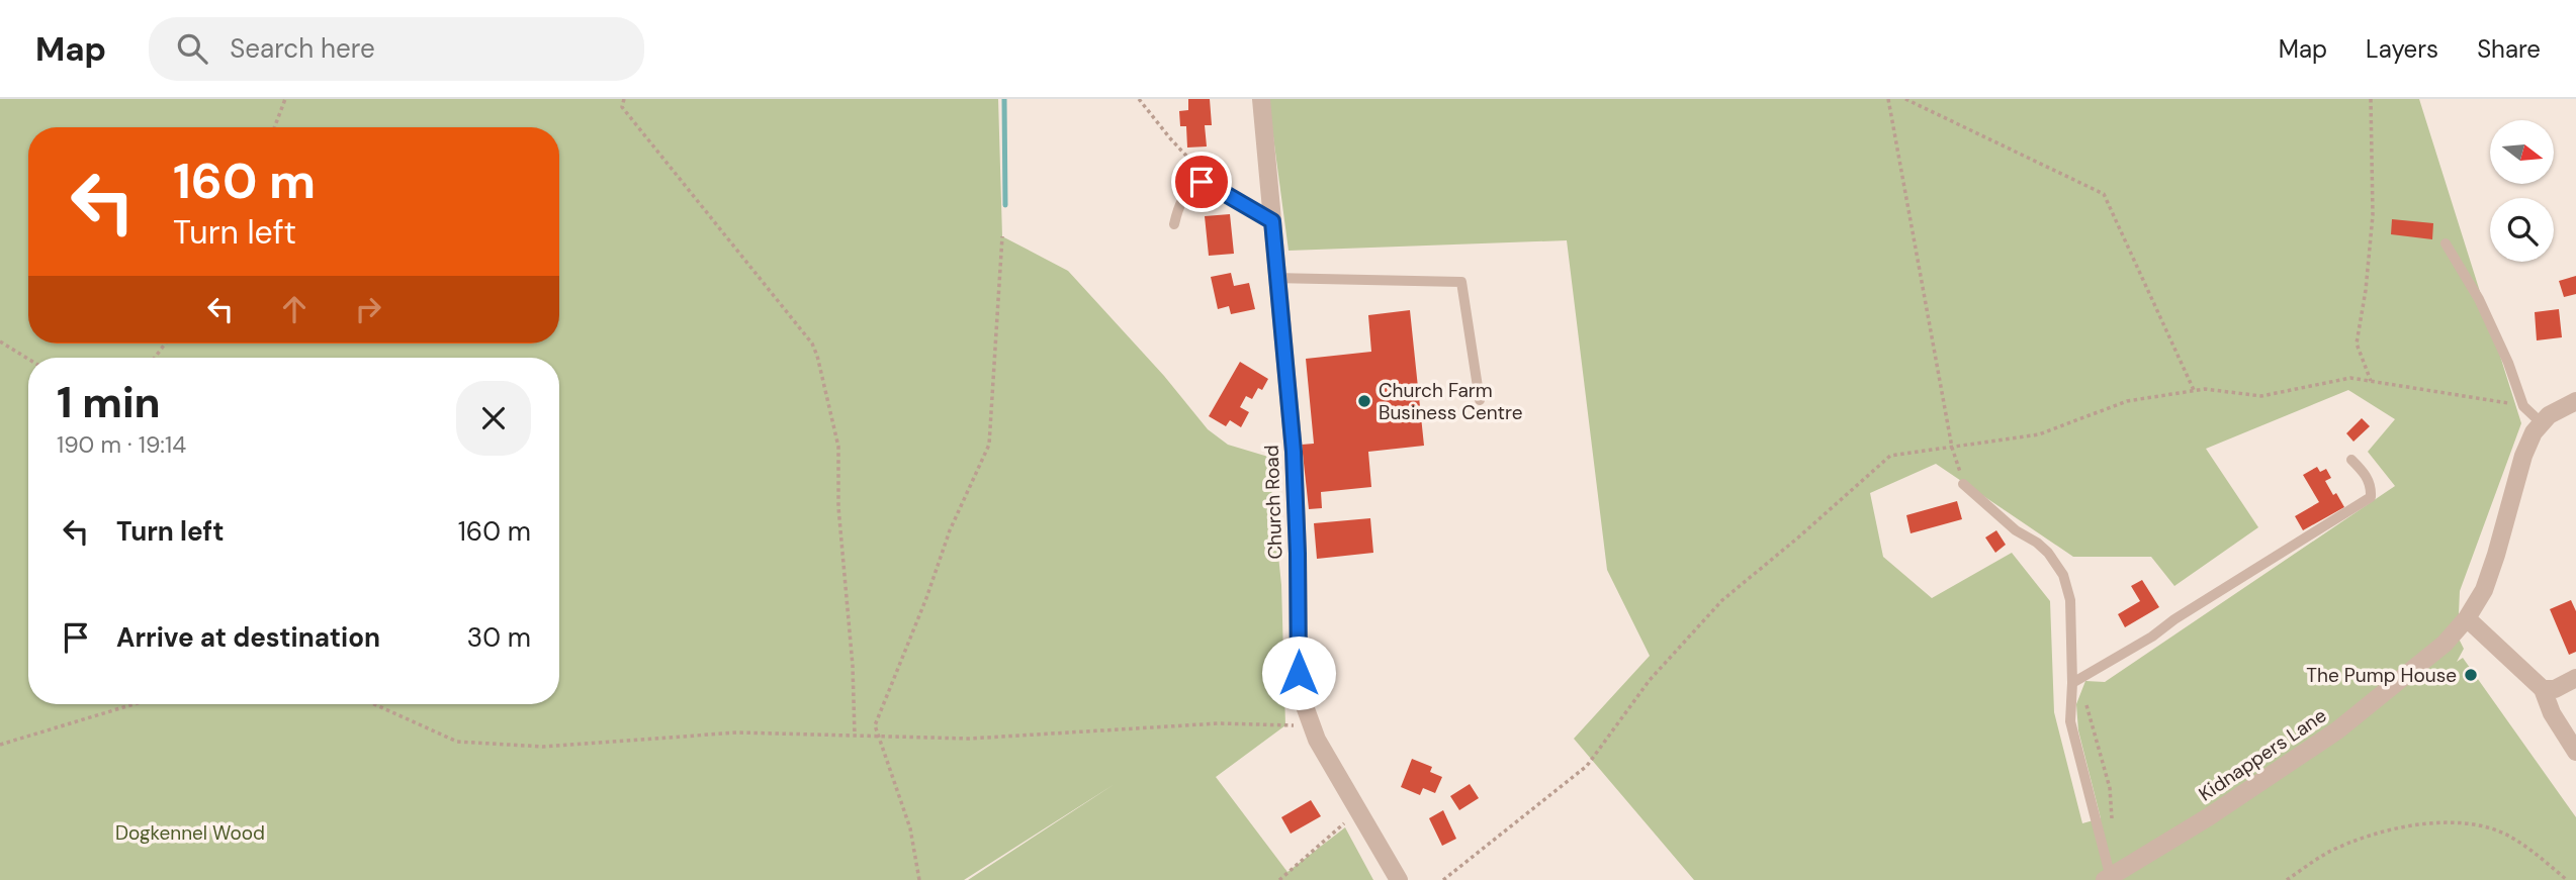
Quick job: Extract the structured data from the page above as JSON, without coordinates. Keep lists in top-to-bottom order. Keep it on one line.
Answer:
{"streets":{"street":["Church Road","Kidnappers Lane"]},"parks":["Dogkennel Wood"],"places":["Church Farm Business Centre","The Pump House"],"north":"right","page":{"header":"Map","search":"Search here","nav":["Map","Layers","Share"],"turn":["160 m","Turn left"],"heading":["1 min","190 m · 19:14"],"list":[{"name":"Turn left","value":"160 m"},{"name":"Arrive at destination","value":"30 m"}]}}
